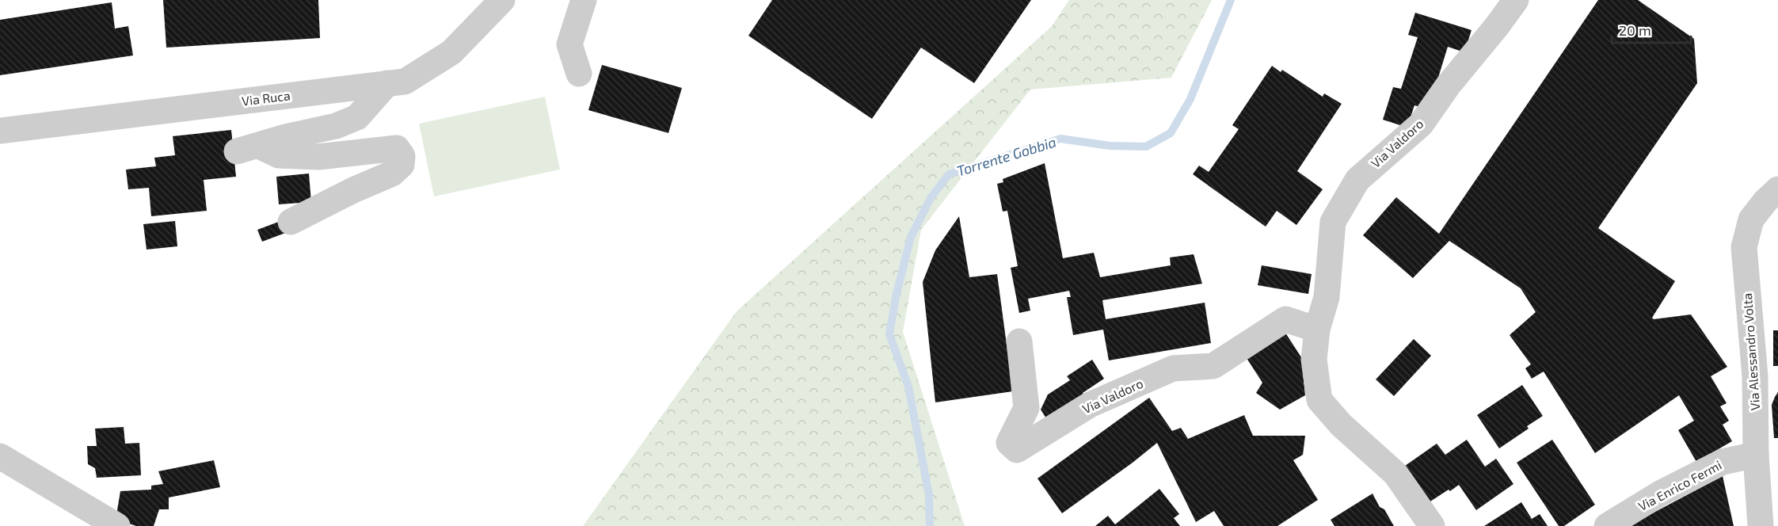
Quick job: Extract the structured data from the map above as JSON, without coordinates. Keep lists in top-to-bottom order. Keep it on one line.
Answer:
{"streets":{"street":["Via Ruca","Via Valdoro","Via Alessandro Volta","Via Enrico Fermi"]},"crossings":[["Via Alessandro Volta","Via Enrico Fermi"]],"water":["Torrente Gobbia"],"scale_bar":"20 m"}
